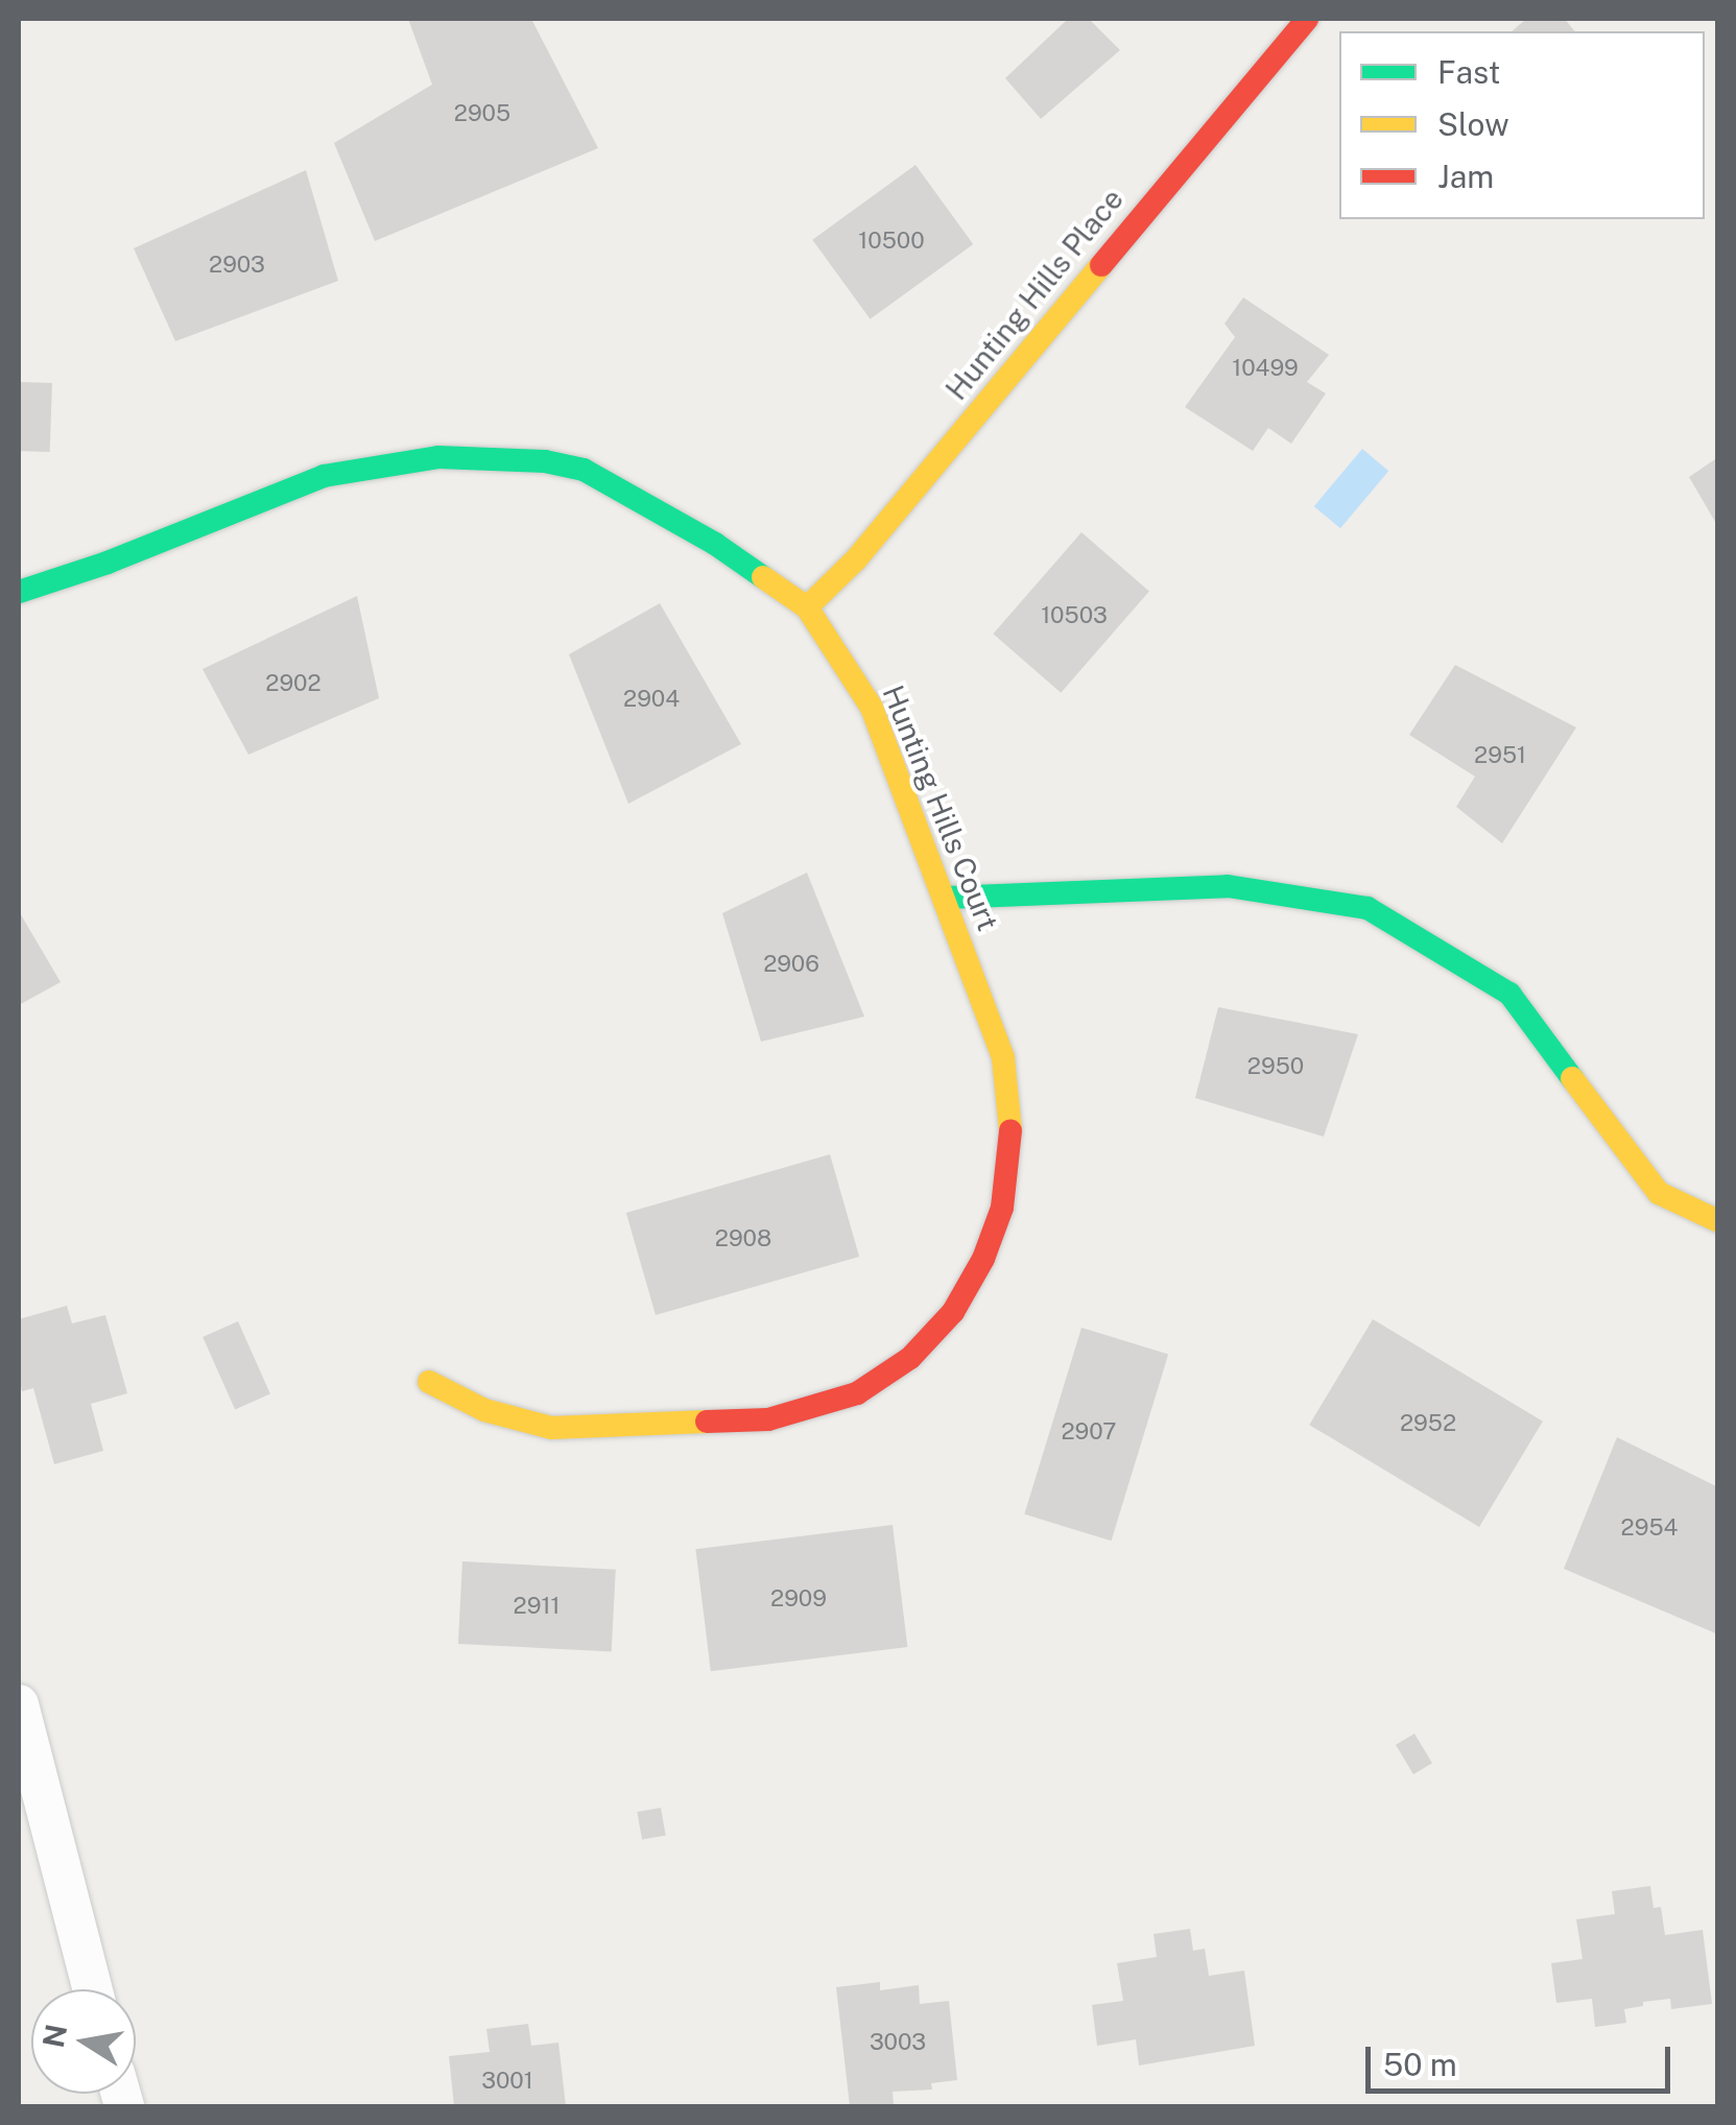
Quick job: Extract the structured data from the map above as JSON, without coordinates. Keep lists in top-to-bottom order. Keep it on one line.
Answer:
{"streets":{"street":["Hunting Hills Place","Hunting Hills Court"]},"crossings":[["Hunting Hills Place","Hunting Hills Court"]],"house_numbers":["2905","10500","2903","10499","10503","2902","2904","2951","2906","2950","2908","2952","2907","2954","2909","2911","3003","3001"],"legend":["Fast","Slow","Jam"],"scale_bar":"50 m","north":"left"}
